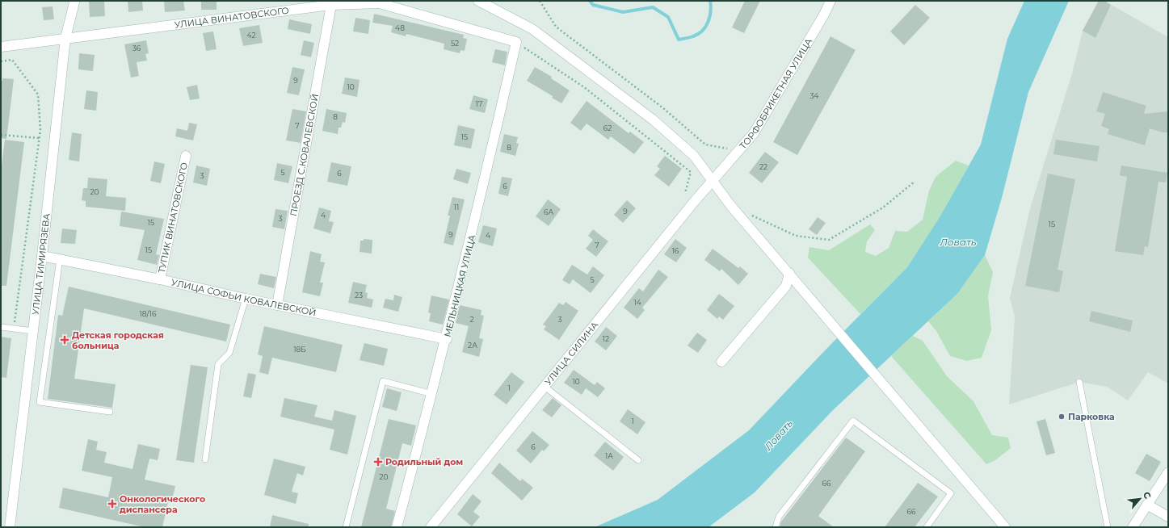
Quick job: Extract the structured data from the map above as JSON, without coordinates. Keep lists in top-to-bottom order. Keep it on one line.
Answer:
{"streets":{"street":["УЛИЦА ВИНАТОВСКОГО","ТОРФОБРИКЕТНАЯ УЛИЦА","ПРОЕЗД С.КОВАЛЕВСКОЙ","ТУПИК ВИНАТОВСКОГО","УЛИЦА ТИМИРЯЗЕВА","МЕЛЬНИЦКАЯ УЛИЦА","УЛИЦА СОФЬИ КОВАЛЕВСКОЙ","УЛИЦА СИЛИНА"]},"crossings":[["УЛИЦА ВИНАТОВСКОГО","ПРОЕЗД С.КОВАЛЕВСКОЙ"],["УЛИЦА ВИНАТОВСКОГО","УЛИЦА ТИМИРЯЗЕВА"],["УЛИЦА ВИНАТОВСКОГО","МЕЛЬНИЦКАЯ УЛИЦА"],["ТОРФОБРИКЕТНАЯ УЛИЦА","УЛИЦА СИЛИНА"],["ПРОЕЗД С.КОВАЛЕВСКОЙ","УЛИЦА СОФЬИ КОВАЛЕВСКОЙ"],["ТУПИК ВИНАТОВСКОГО","УЛИЦА СОФЬИ КОВАЛЕВСКОЙ"],["УЛИЦА ТИМИРЯЗЕВА","УЛИЦА СОФЬИ КОВАЛЕВСКОЙ"],["МЕЛЬНИЦКАЯ УЛИЦА","УЛИЦА СОФЬИ КОВАЛЕВСКОЙ"]],"water":["Ловать"],"places":{"health":["Детская городская больница","Родильный дом","Онкологического диспансера"],"other":["Парковка"]},"house_numbers":["48","42","52","36","9","10","34","17","8","7","62","15","8","22","5","6","3","6","20","11","9","6А","4","3","15","15","9","4","7","15","16","5","23","14","18/16","2","3","12","2А","18Б","10","1","1","6","1А","20","66","66"],"north":"top right"}
